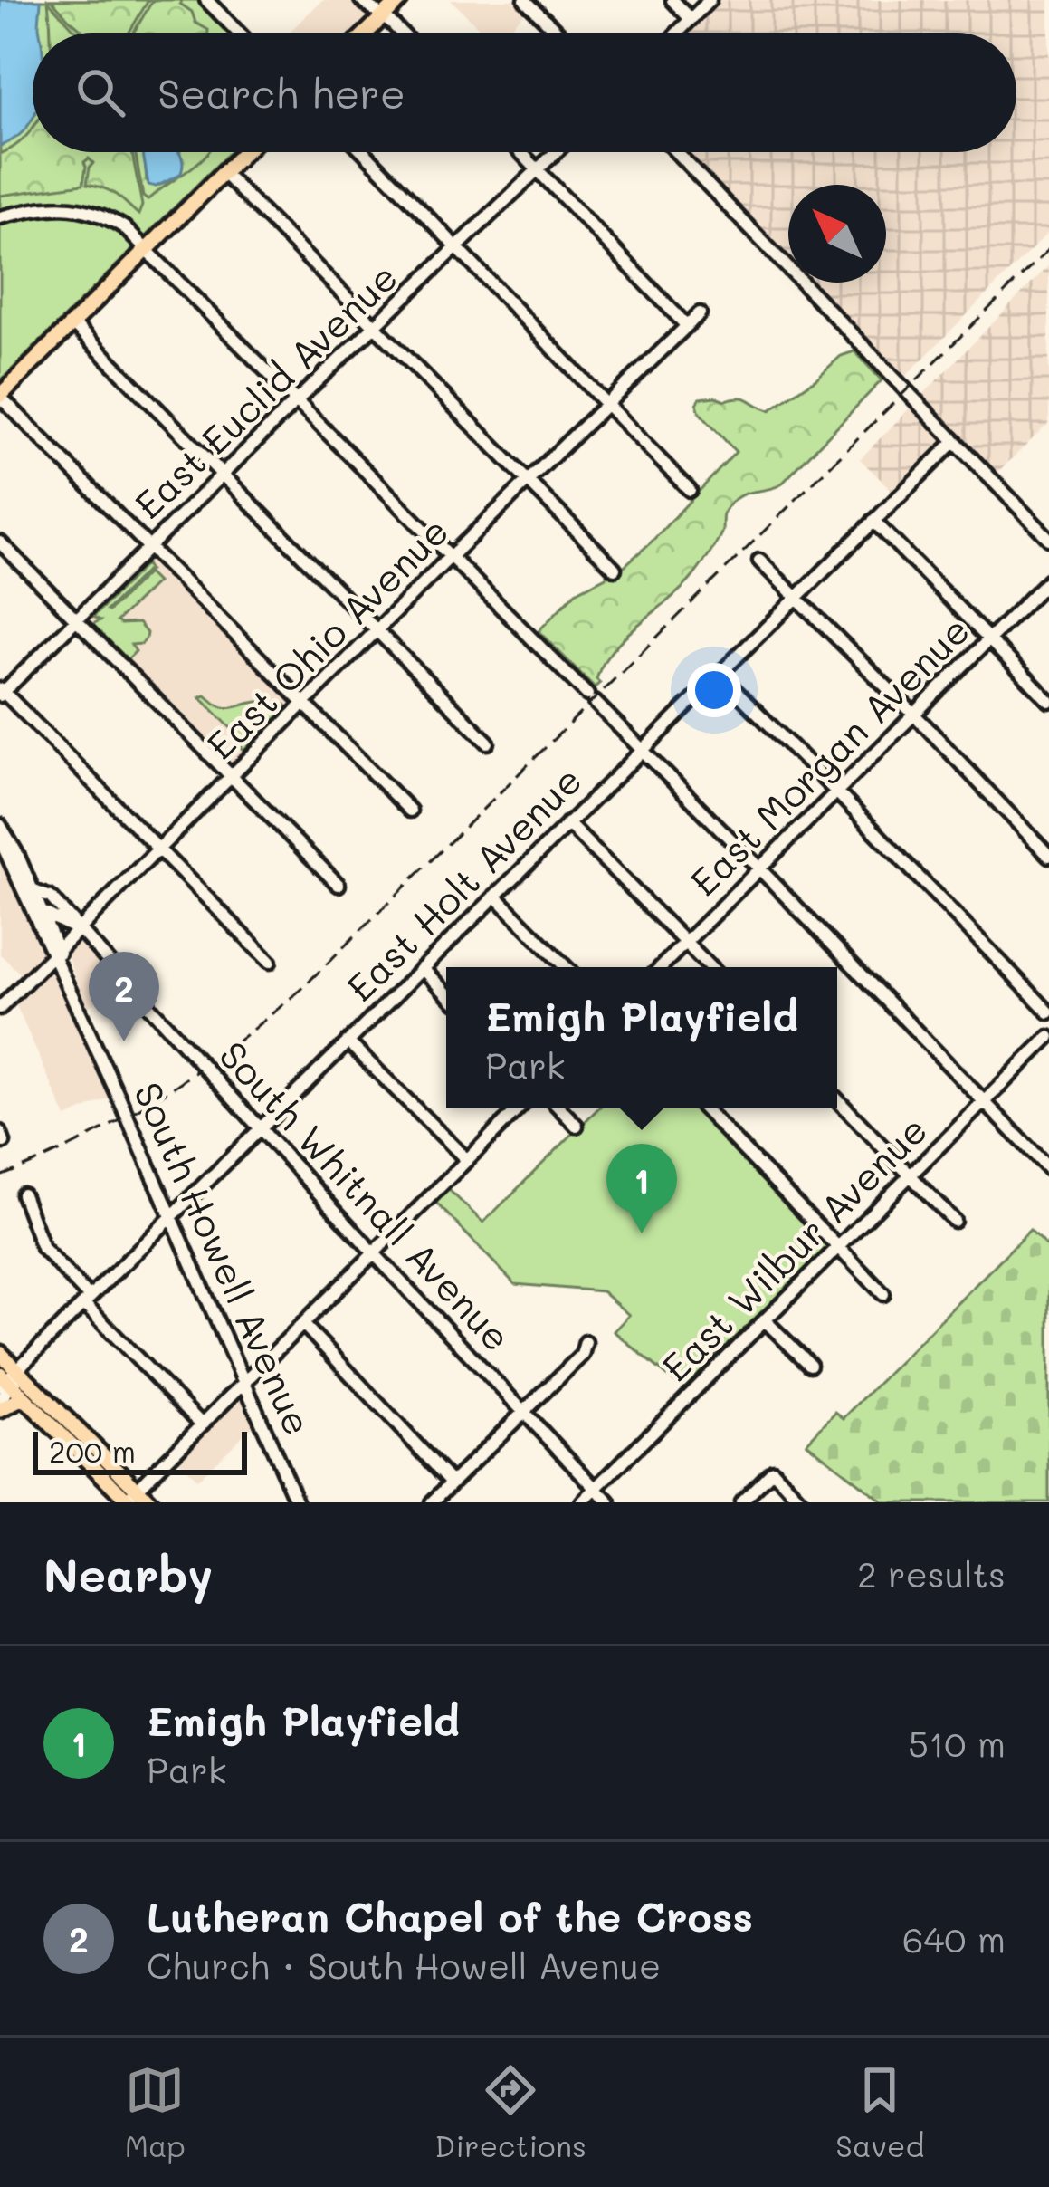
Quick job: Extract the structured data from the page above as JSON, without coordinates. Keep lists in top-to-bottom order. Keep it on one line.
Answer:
{"streets":{"street":["East Euclid Avenue","East Ohio Avenue","East Morgan Avenue","East Holt Avenue","South Whitnall Avenue","East Wilbur Avenue","South Howell Avenue"]},"crossings":[["East Ohio Avenue","South Whitnall Avenue"],["East Ohio Avenue","South Howell Avenue"],["East Holt Avenue","South Whitnall Avenue"],["East Holt Avenue","South Howell Avenue"],["South Whitnall Avenue","East Wilbur Avenue"],["South Whitnall Avenue","South Howell Avenue"]],"scale_bar":"200 m","north":"top left","page":{"search":"Search here","pins":["2","1"],"popup":["Emigh Playfield","Park"],"scale":"200 m","heading":["Nearby","2 results"],"list":[{"mark":"1","name":"Emigh Playfield","note":"Park","value":"510 m"},{"mark":"2","name":"Lutheran Chapel of the Cross","note":"Church · South Howell Avenue","value":"640 m"}],"nav":["Map","Directions","Saved"]}}
